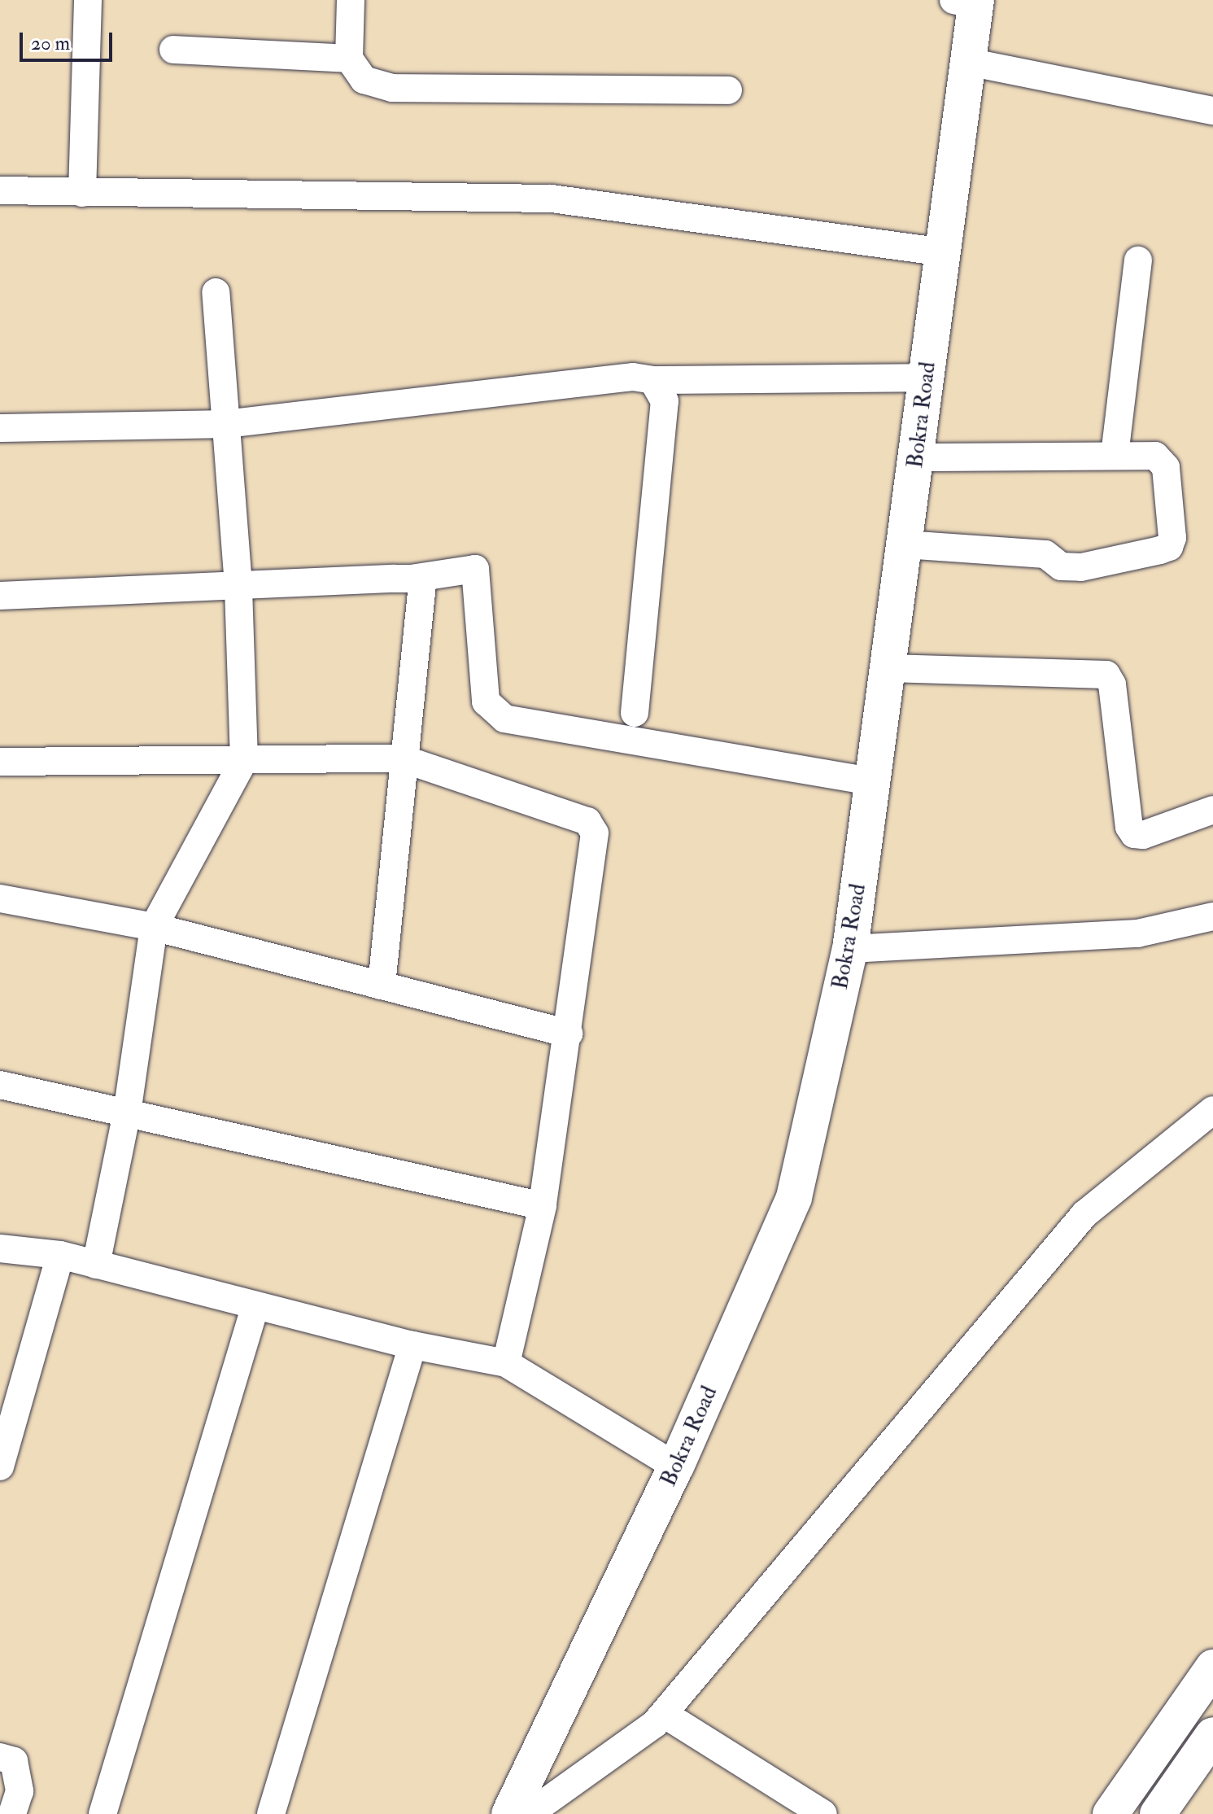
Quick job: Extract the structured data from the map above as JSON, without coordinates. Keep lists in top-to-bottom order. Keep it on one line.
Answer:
{"streets":{"street":["Bokra Road"]},"scale_bar":"20 m"}
